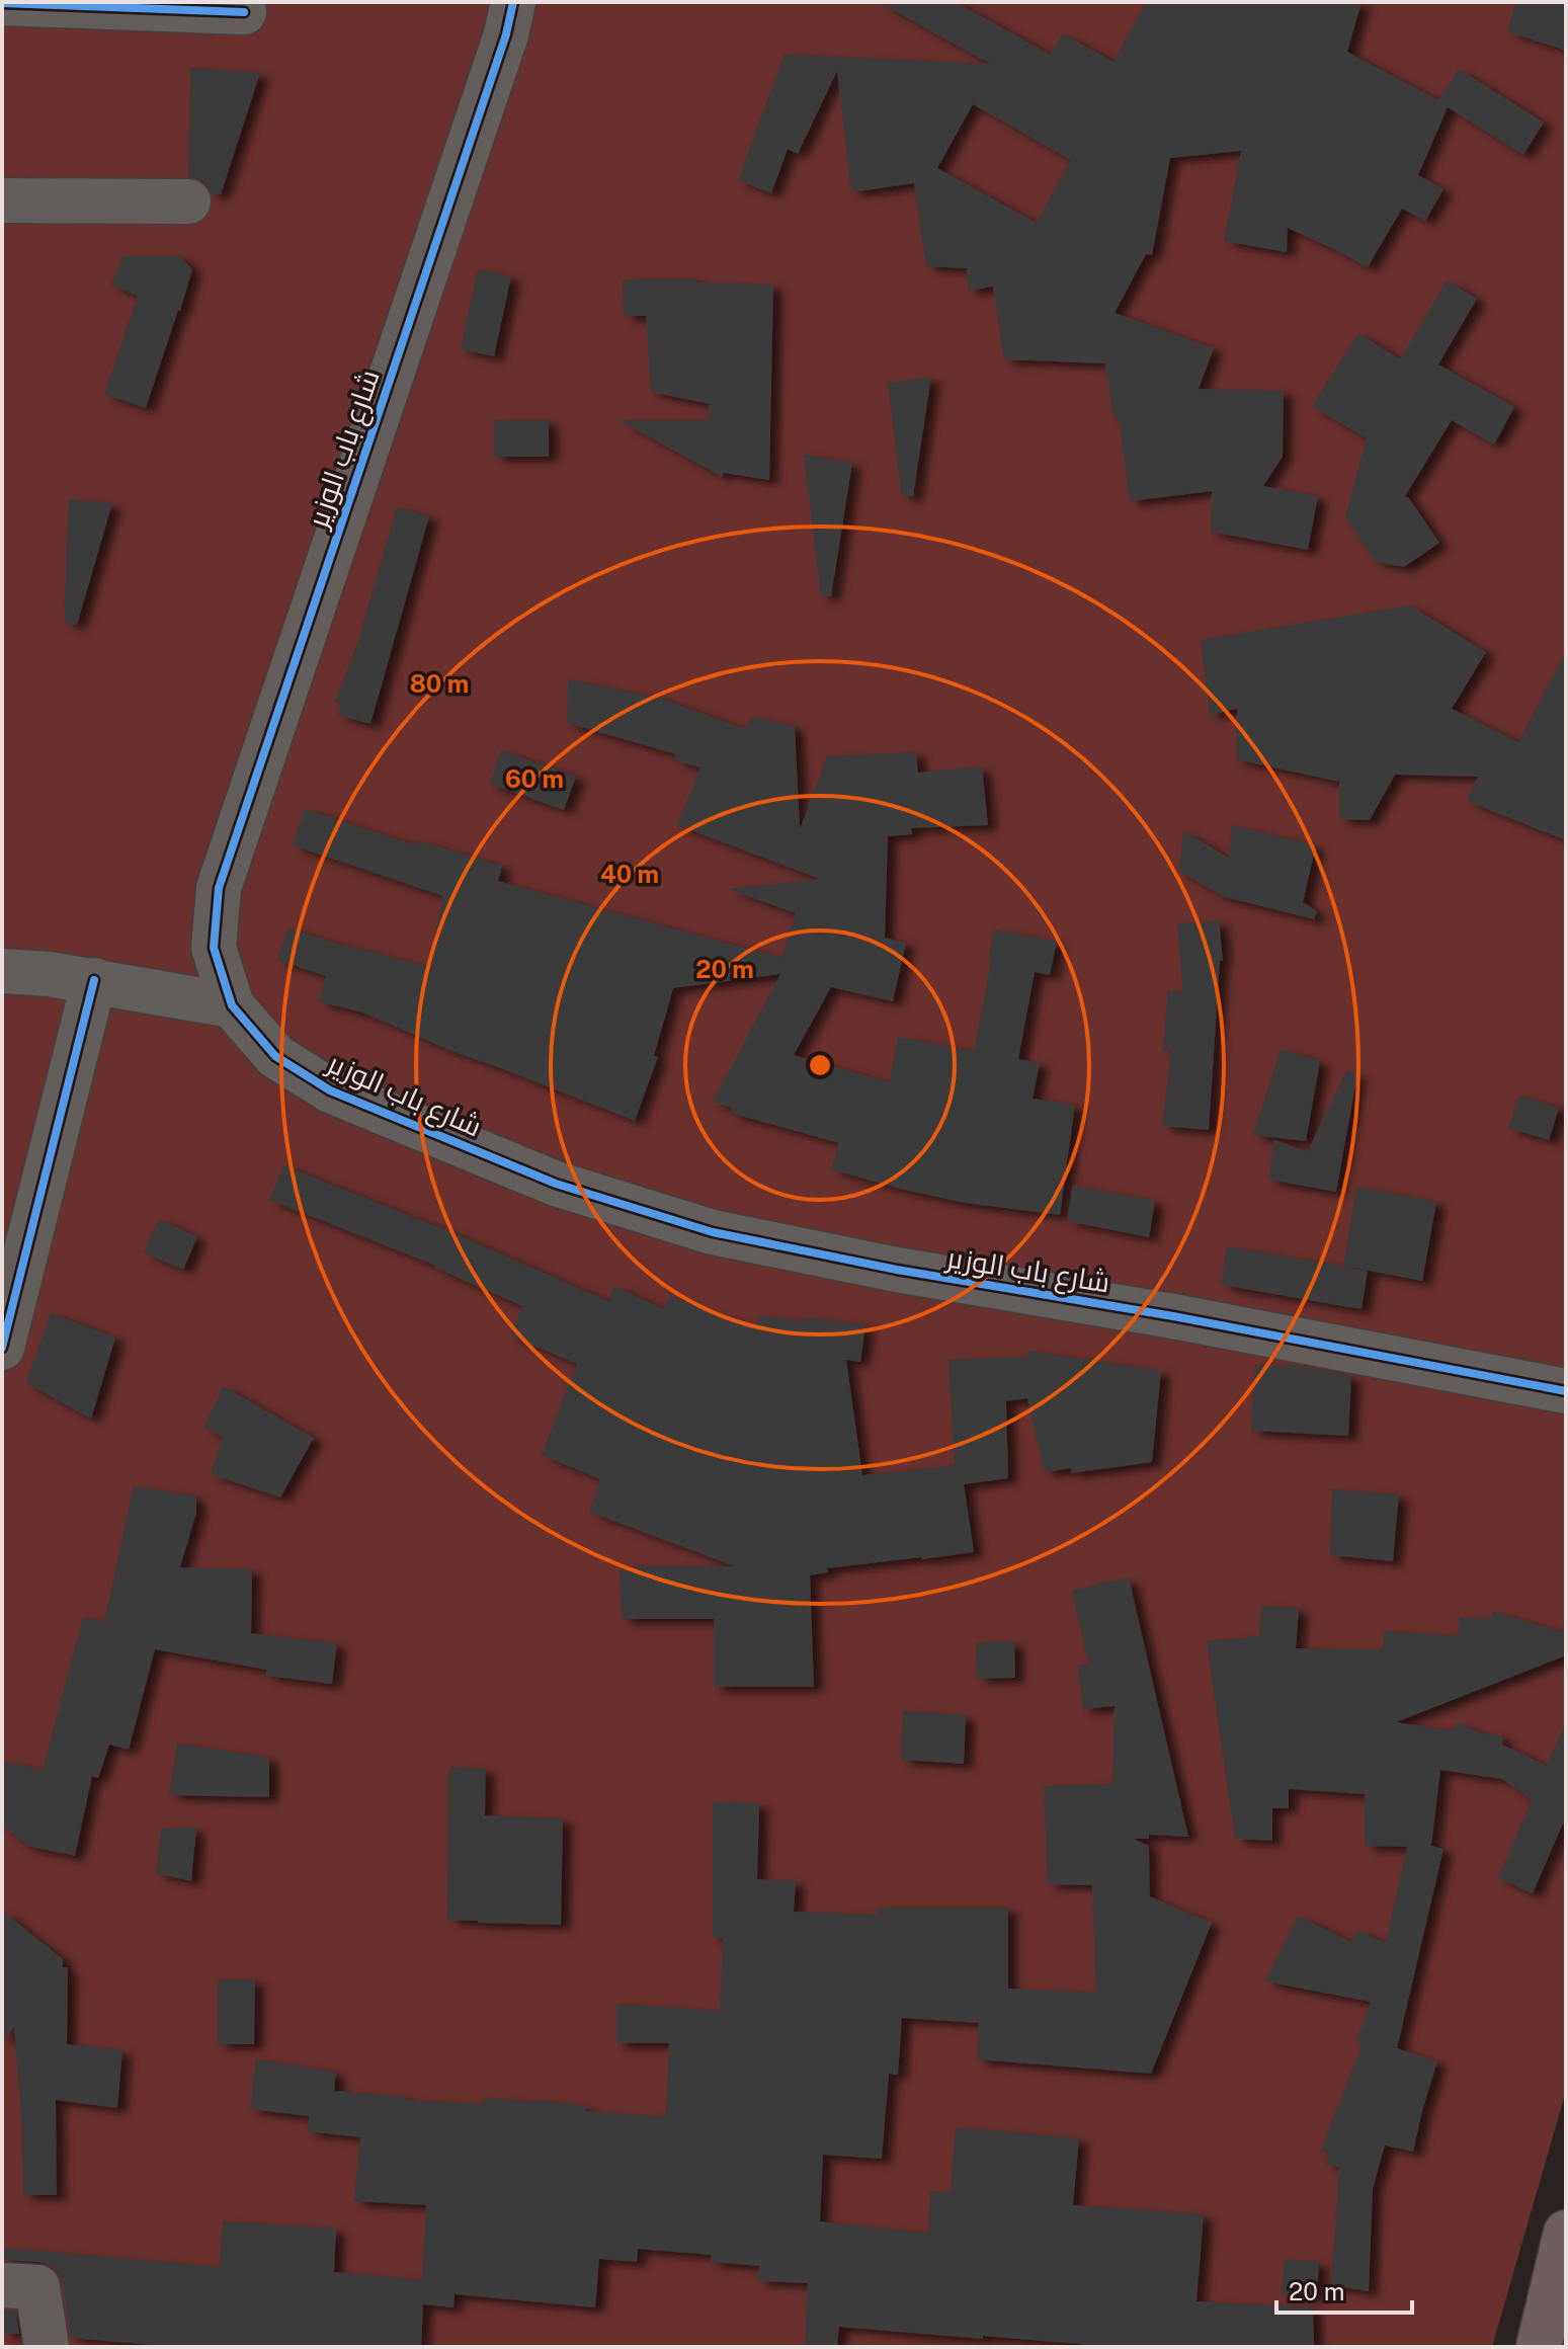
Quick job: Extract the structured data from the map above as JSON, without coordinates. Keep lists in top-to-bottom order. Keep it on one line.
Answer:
{"streets":{"street":["شارع باب الوزير"]},"scale_bar":"20 m","rings":["80 m","60 m","40 m","20 m"]}
